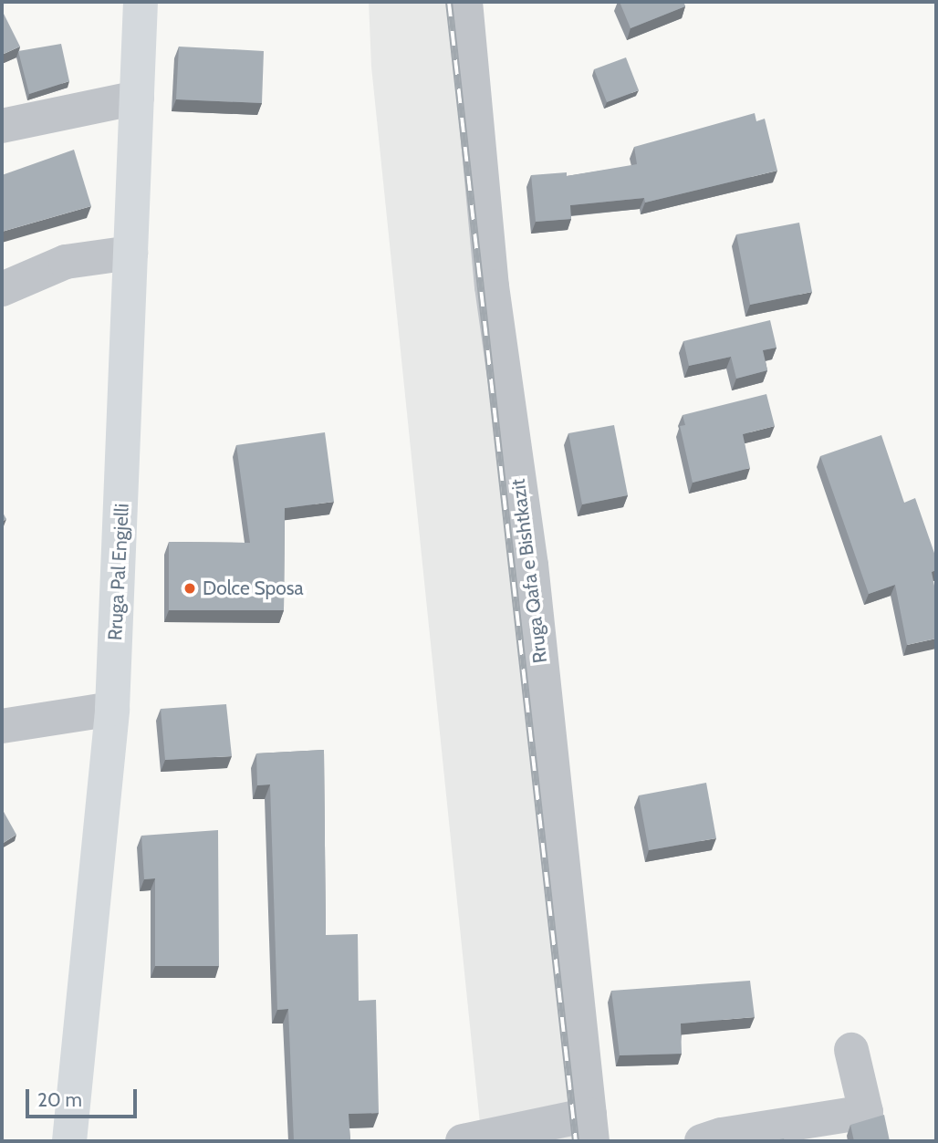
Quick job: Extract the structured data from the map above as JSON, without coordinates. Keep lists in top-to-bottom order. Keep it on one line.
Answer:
{"streets":{"main road":["Rruga Pal Engjelli"],"street":["Rruga Qafa e Bishtkazit"]},"places":["Dolce Sposa"],"scale_bar":"20 m"}
